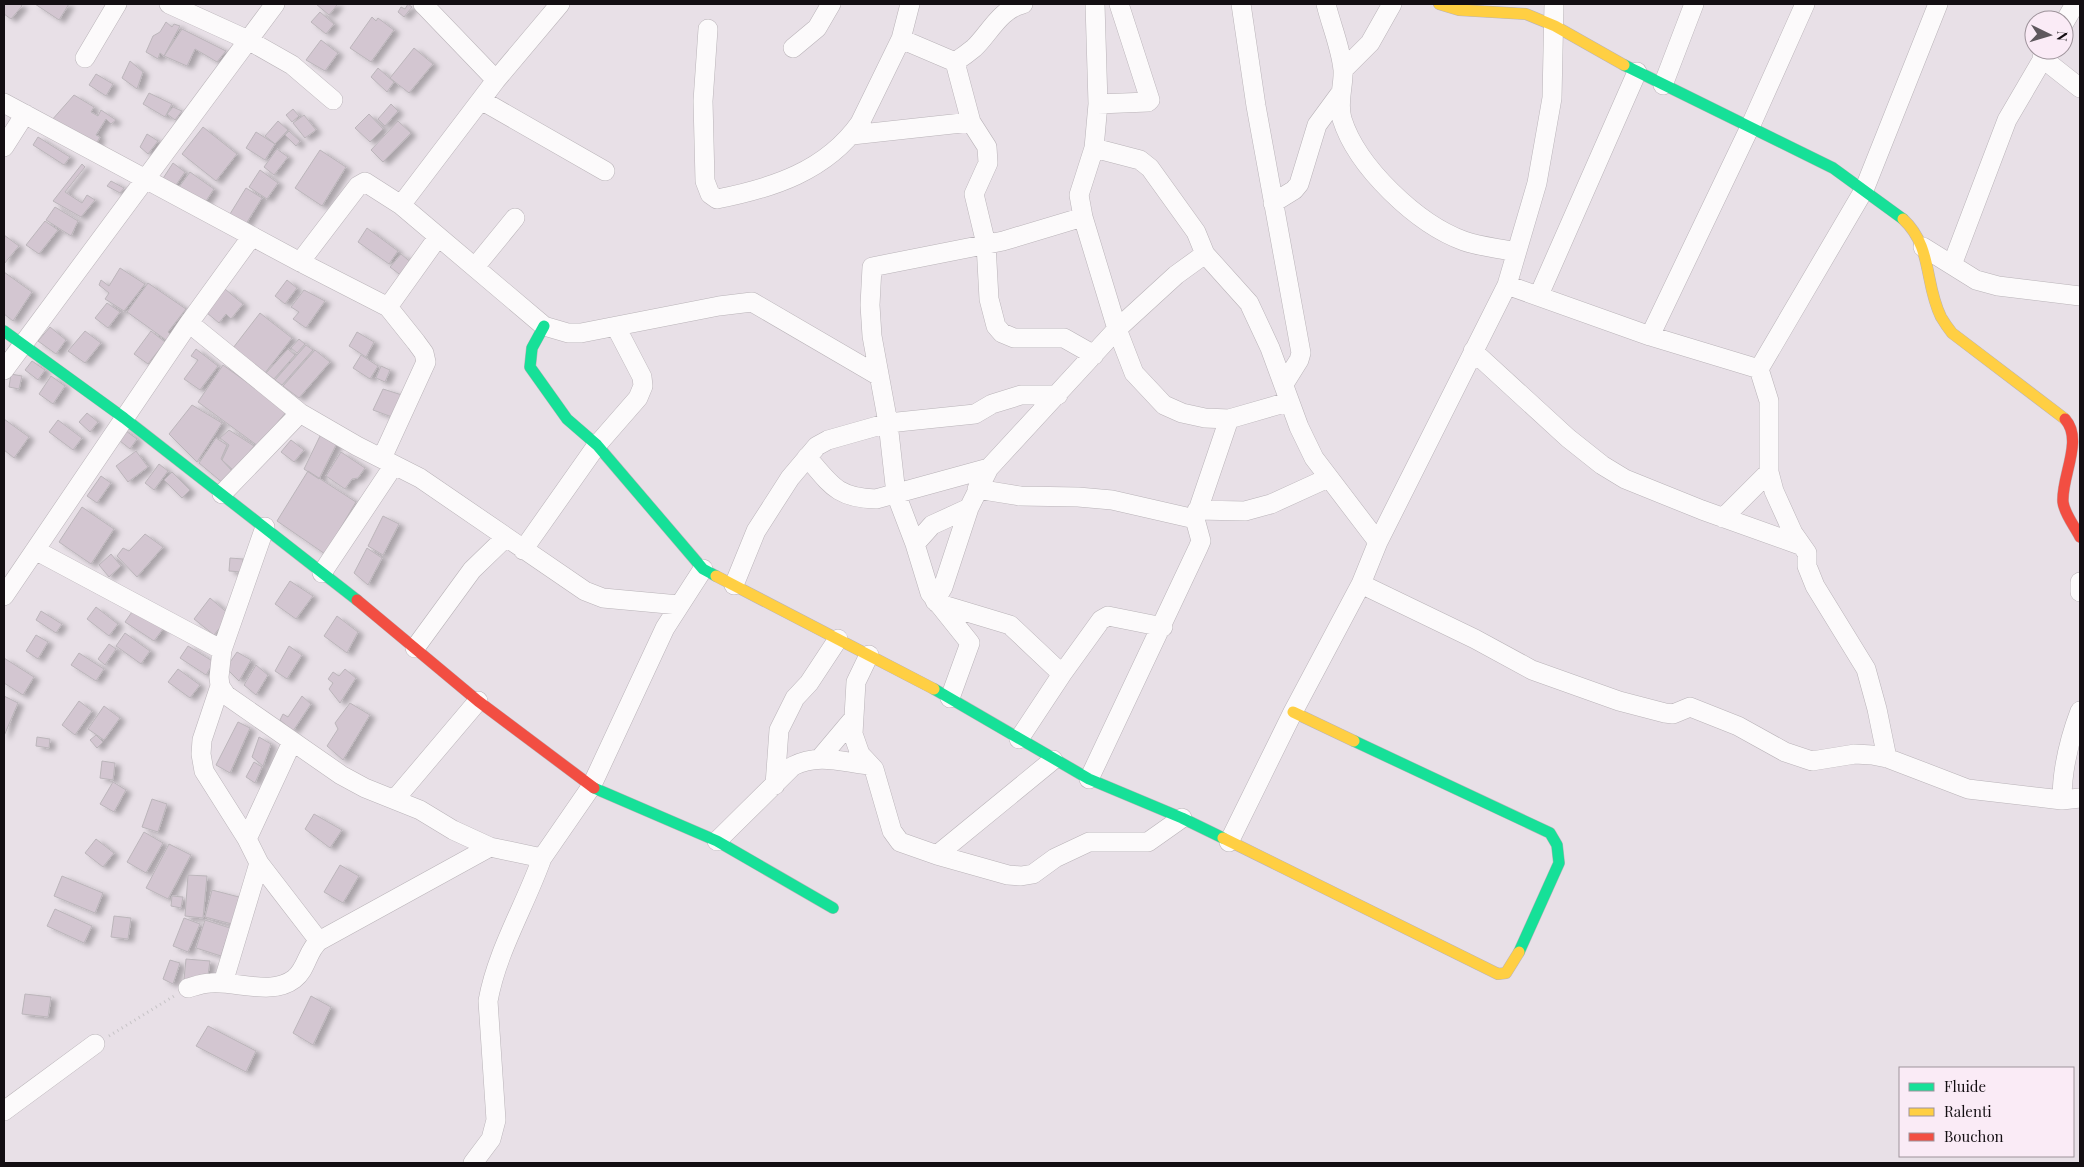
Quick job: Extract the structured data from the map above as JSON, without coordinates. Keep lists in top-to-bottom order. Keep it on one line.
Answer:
{"legend":["Fluide","Ralenti","Bouchon"],"north":"right"}
